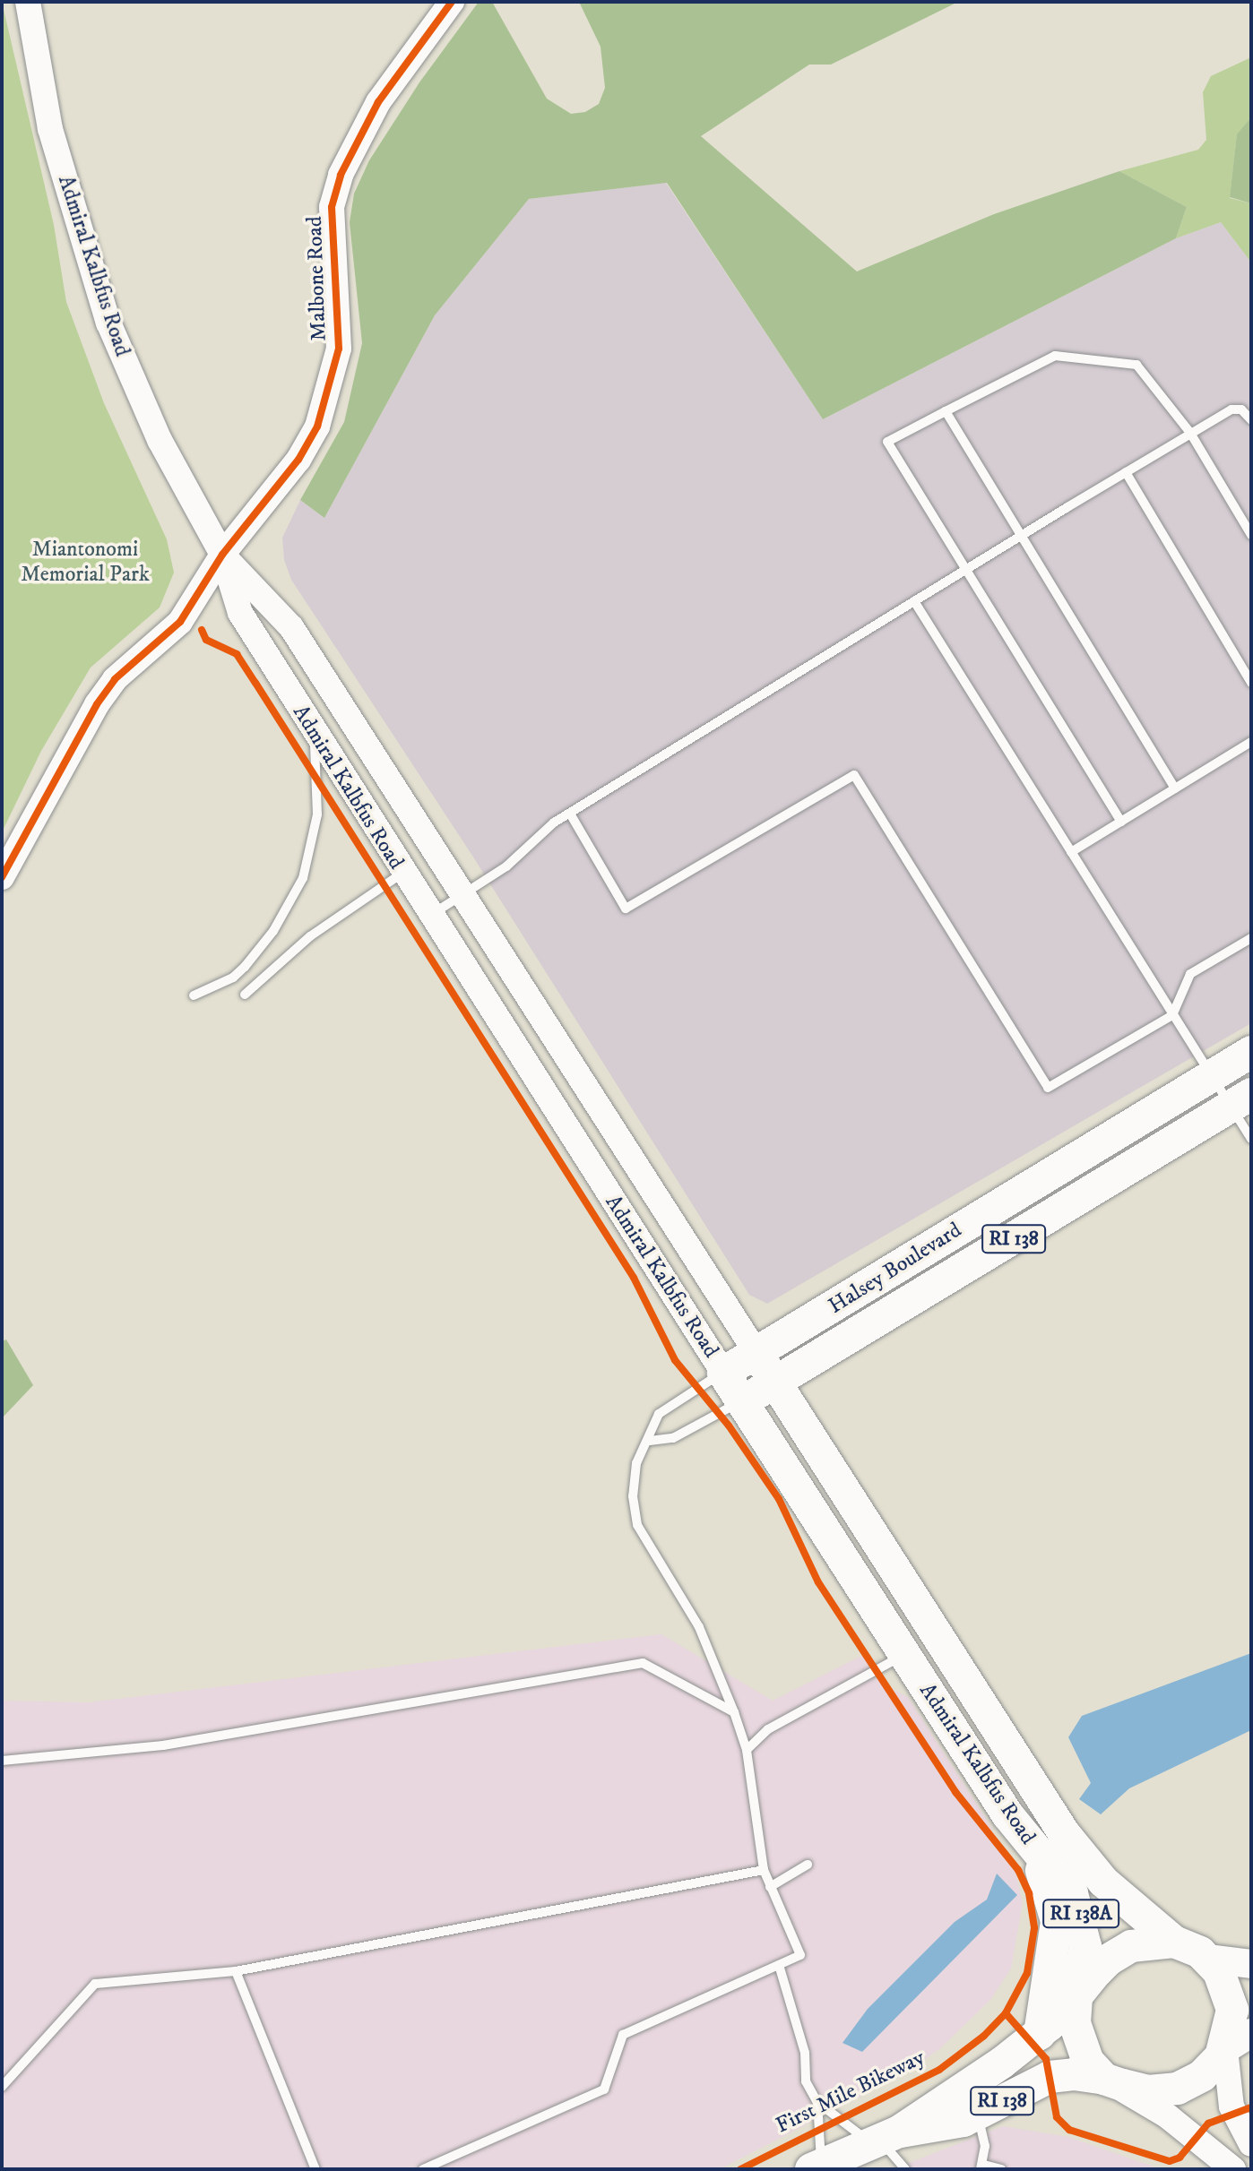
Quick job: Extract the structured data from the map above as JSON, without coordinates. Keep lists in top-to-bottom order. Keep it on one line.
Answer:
{"streets":{"highway":["Admiral Kalbfus Road","RI 138","Halsey Boulevard","RI 138A"],"main road":["Malbone Road"],"cycle path":["First Mile Bikeway"]},"crossings":[["Admiral Kalbfus Road","Malbone Road"],["Admiral Kalbfus Road","RI 138"],["Admiral Kalbfus Road","Halsey Boulevard"],["Admiral Kalbfus Road","RI 138A"],["RI 138","RI 138A"]],"parks":["Miantonomi Memorial Park"]}
